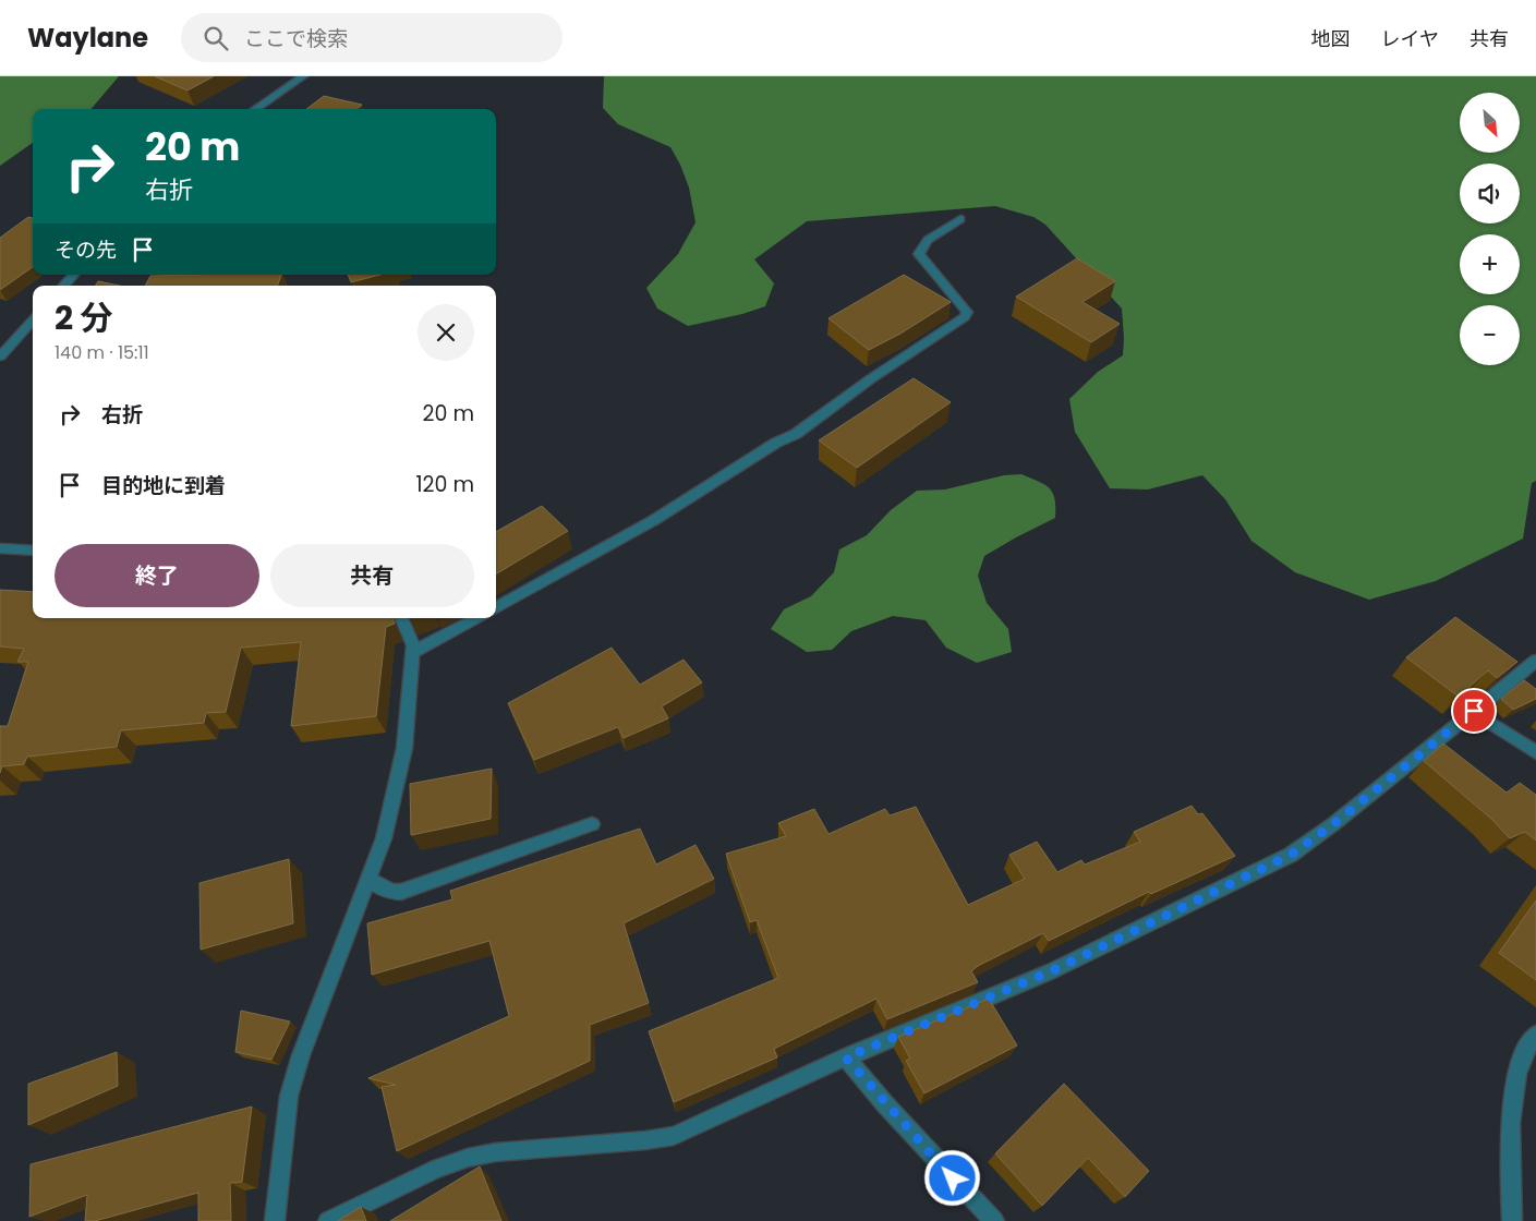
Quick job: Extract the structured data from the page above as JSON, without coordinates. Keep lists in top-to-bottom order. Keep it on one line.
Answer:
{"north":"bottom right","page":{"header":"Waylane","search":"ここで検索","nav":["地図","レイヤ","共有"],"map_buttons":["+","−"],"turn":["20 m","右折"],"then":"その先","heading":["2 分","140 m · 15:11"],"list":[{"name":"右折","value":"20 m"},{"name":"目的地に到着","value":"120 m"}],"buttons":["終了","共有"]}}
